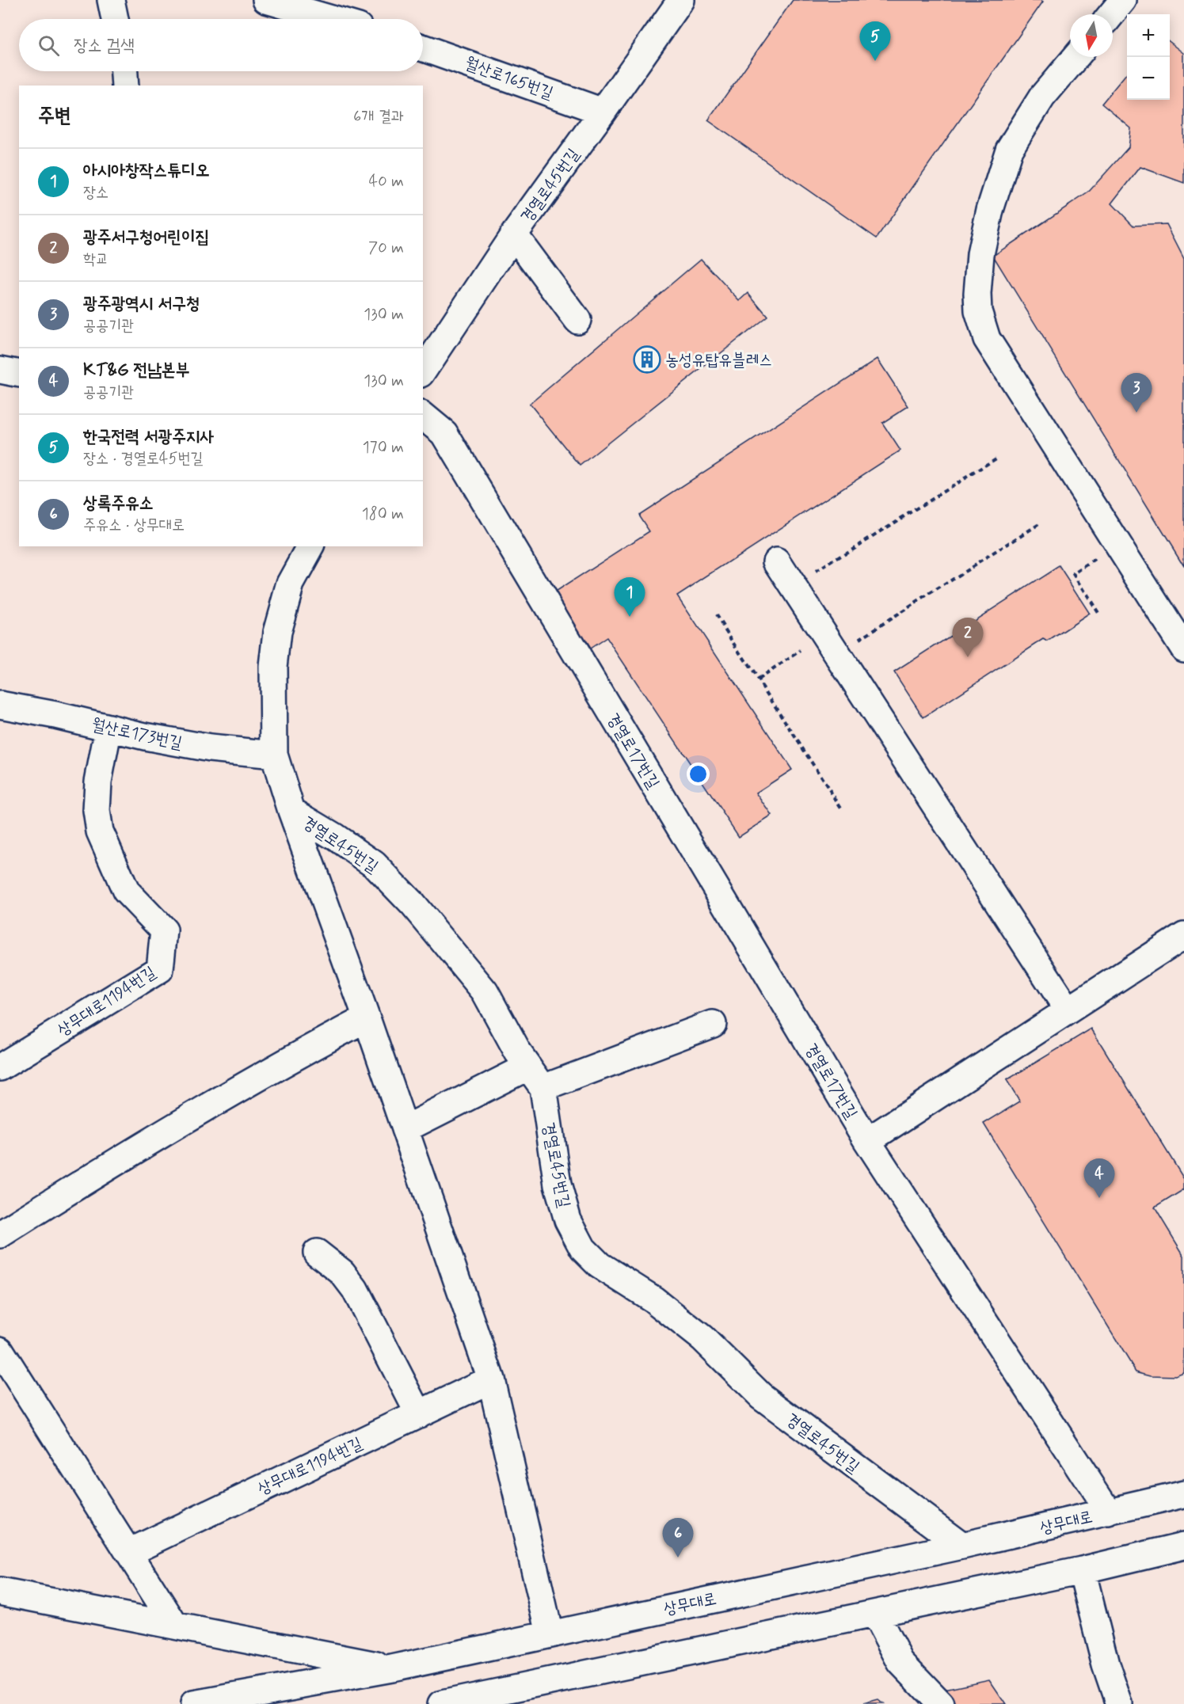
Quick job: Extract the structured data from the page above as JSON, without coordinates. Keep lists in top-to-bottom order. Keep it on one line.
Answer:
{"streets":{"street":["월산로165번길","경열로45번길","월산로173번길","경열로17번길","상무대로1194번길","상무대로"]},"crossings":[["월산로165번길","경열로45번길"],["경열로45번길","월산로173번길"],["경열로45번길","상무대로1194번길"],["경열로45번길","상무대로"],["월산로173번길","상무대로1194번길"],["경열로17번길","상무대로"]],"places":{"building":["농성유탑유블레스"]},"north":"bottom","page":{"map_buttons":["+","−"],"search":"장소 검색","pins":["5","3","1","2","4","6"],"heading":["주변","6개 결과"],"list":[{"mark":"1","name":"아시아창작스튜디오","note":"장소","value":"40 m"},{"mark":"2","name":"광주서구청어린이집","note":"학교","value":"70 m"},{"mark":"3","name":"광주광역시 서구청","note":"공공기관","value":"130 m"},{"mark":"4","name":"KT&G 전남본부","note":"공공기관","value":"130 m"},{"mark":"5","name":"한국전력 서광주지사","note":"장소 · 경열로45번길","value":"170 m"},{"mark":"6","name":"상록주유소","note":"주유소 · 상무대로","value":"180 m"}]}}
